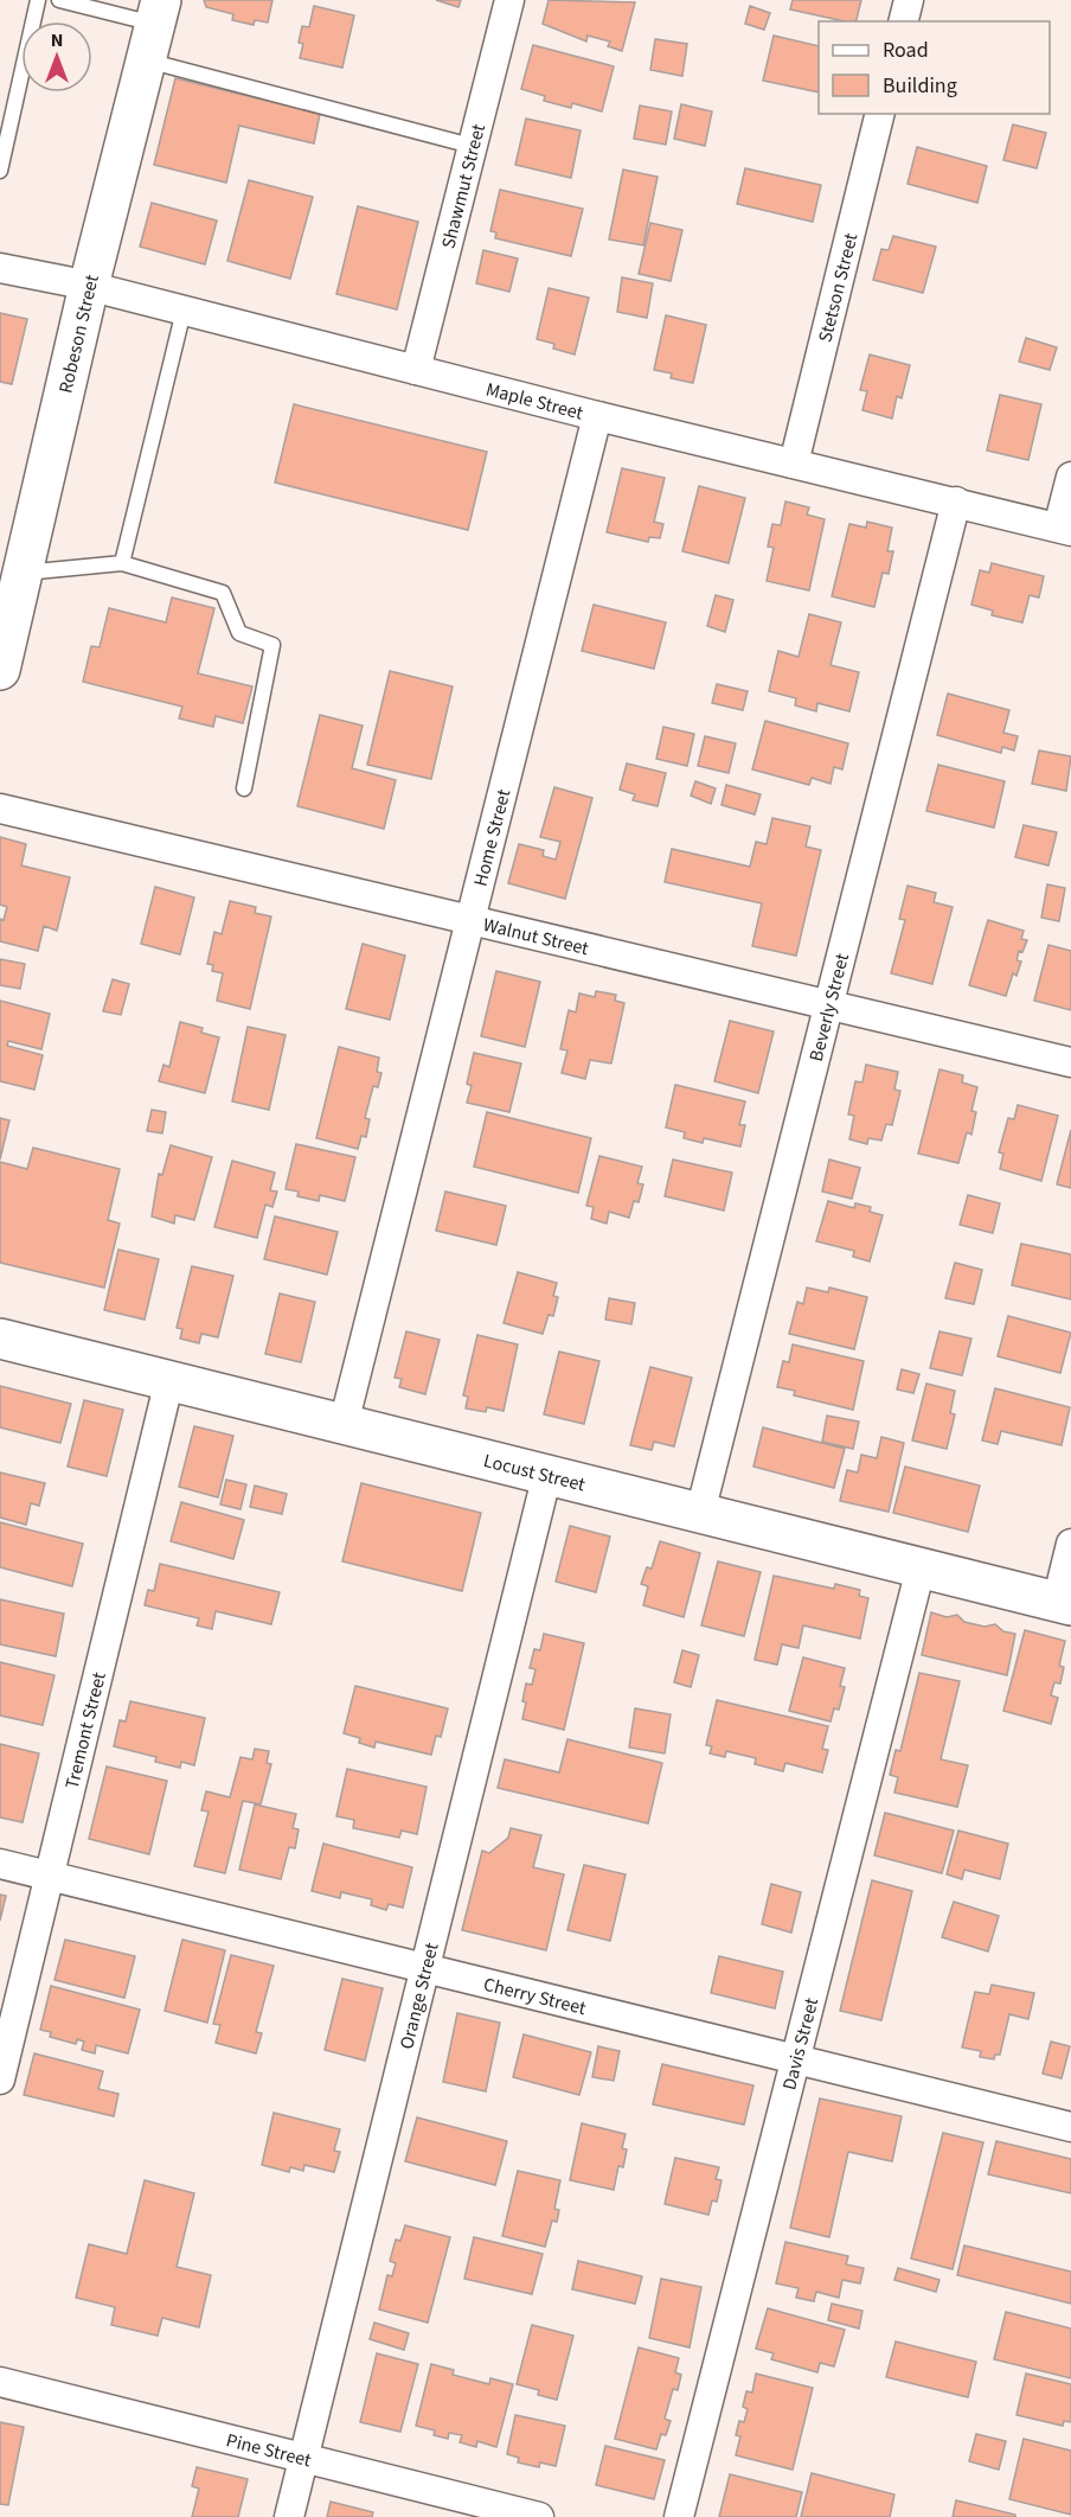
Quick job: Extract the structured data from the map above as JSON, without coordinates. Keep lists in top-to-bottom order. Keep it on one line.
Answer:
{"streets":{"street":["Shawmut Street","Stetson Street","Robeson Street","Maple Street","Home Street","Walnut Street","Beverly Street","Locust Street","Tremont Street","Orange Street","Cherry Street","Davis Street","Pine Street"]},"crossings":[["Shawmut Street","Maple Street"],["Stetson Street","Maple Street"],["Robeson Street","Maple Street"],["Maple Street","Home Street"],["Maple Street","Beverly Street"],["Home Street","Walnut Street"],["Home Street","Locust Street"],["Walnut Street","Beverly Street"],["Beverly Street","Locust Street"],["Locust Street","Tremont Street"],["Locust Street","Orange Street"],["Locust Street","Davis Street"],["Tremont Street","Cherry Street"],["Orange Street","Cherry Street"],["Orange Street","Pine Street"],["Cherry Street","Davis Street"]],"legend":["Road","Building"],"north":"top"}
